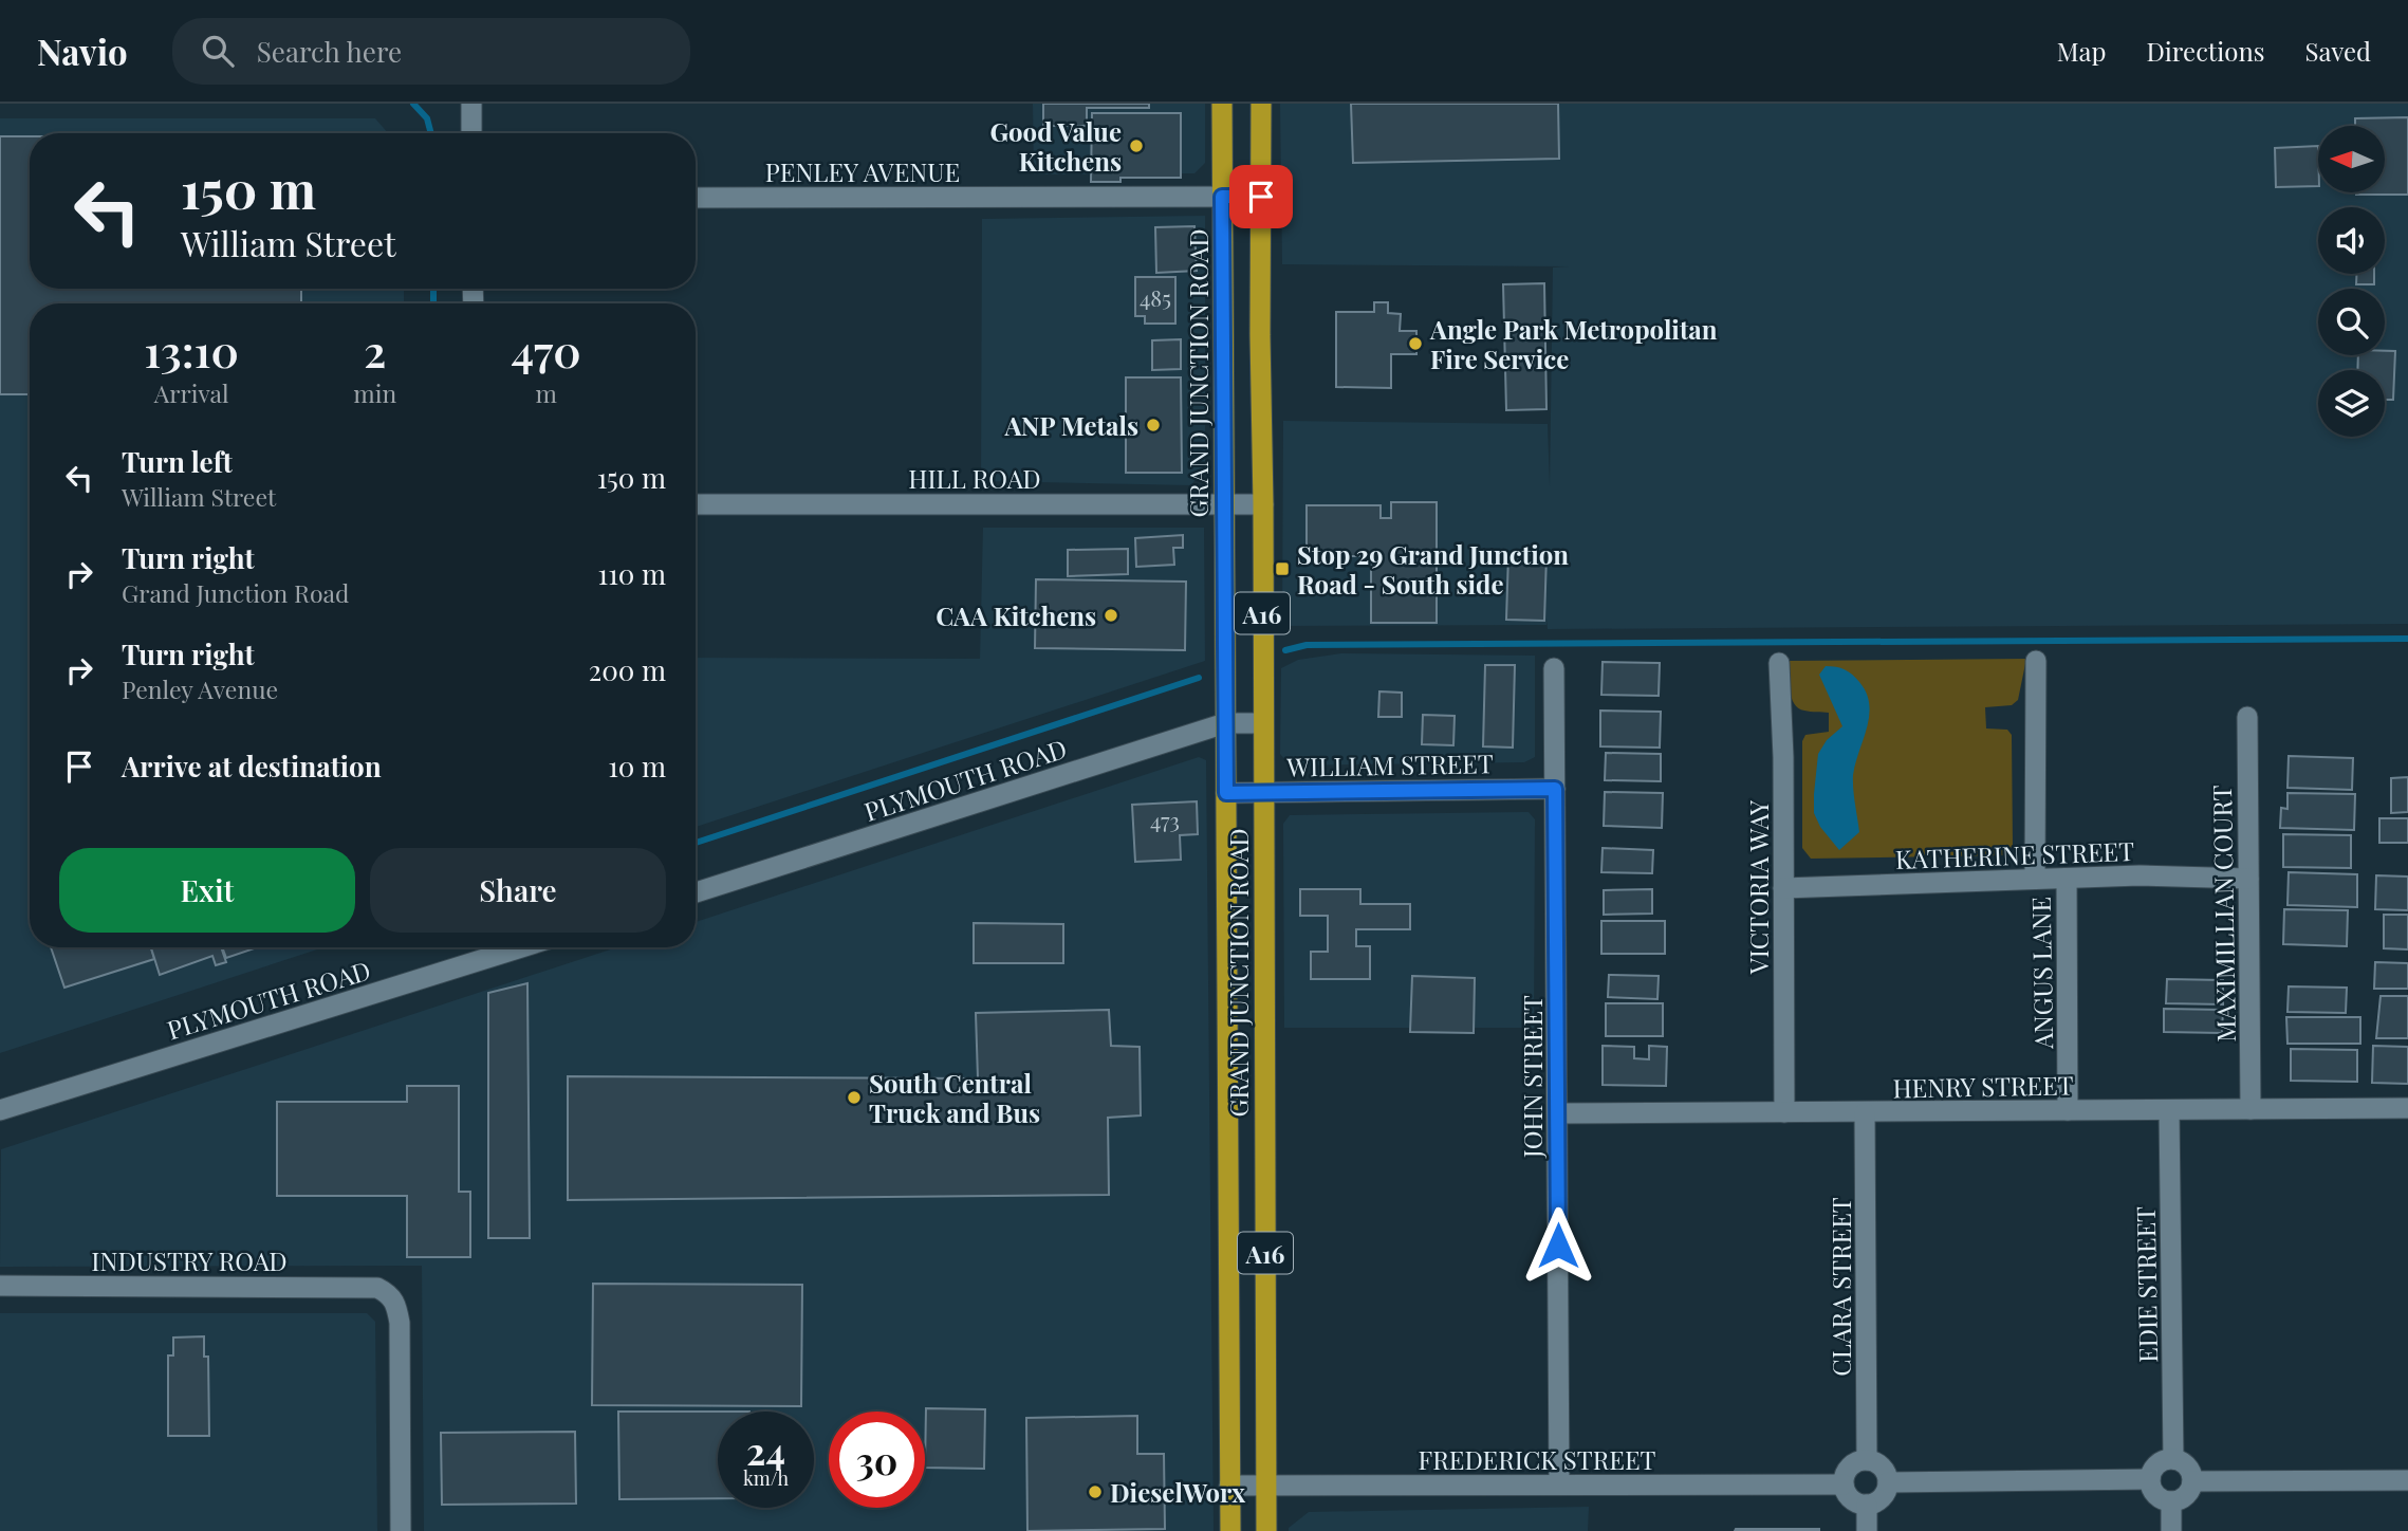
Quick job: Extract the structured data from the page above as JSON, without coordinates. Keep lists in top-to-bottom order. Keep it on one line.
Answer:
{"streets":{"highway":["GRAND JUNCTION ROAD","A16"],"street":["PENLEY AVENUE","HILL ROAD","WILLIAM STREET","PLYMOUTH ROAD","KATHERINE STREET","VICTORIA WAY","MAXIMILLIAN COURT","ANGUS LANE","JOHN STREET","HENRY STREET","INDUSTRY ROAD","EDIE STREET","CLARA STREET","FREDERICK STREET"]},"crossings":[["PENLEY AVENUE","GRAND JUNCTION ROAD"],["GRAND JUNCTION ROAD","HILL ROAD"],["GRAND JUNCTION ROAD","WILLIAM STREET"],["GRAND JUNCTION ROAD","PLYMOUTH ROAD"],["GRAND JUNCTION ROAD","FREDERICK STREET"],["WILLIAM STREET","JOHN STREET"],["KATHERINE STREET","VICTORIA WAY"],["KATHERINE STREET","MAXIMILLIAN COURT"],["KATHERINE STREET","ANGUS LANE"],["VICTORIA WAY","HENRY STREET"],["MAXIMILLIAN COURT","HENRY STREET"],["ANGUS LANE","HENRY STREET"],["JOHN STREET","HENRY STREET"],["JOHN STREET","FREDERICK STREET"],["HENRY STREET","EDIE STREET"],["HENRY STREET","CLARA STREET"],["CLARA STREET","FREDERICK STREET"]],"places":{"other":["Good Value Kitchens","Angle Park Metropolitan Fire Service","ANP Metals","CAA Kitchens","South Central Truck and Bus","DieselWorx"],"transit":["Stop 29 Grand Junction Road - South side"]},"house_numbers":["485","473"],"north":"left","page":{"header":"Navio","search":"Search here","nav":["Map","Directions","Saved"],"turn":["150 m","William Street"],"eta":["13:10","Arrival","2","min","470","m"],"list":[{"name":"Turn left","note":"William Street","value":"150 m"},{"name":"Turn right","note":"Grand Junction Road","value":"110 m"},{"name":"Turn right","note":"Penley Avenue","value":"200 m"},{"name":"Arrive at destination","value":"10 m"}],"buttons":["Exit","Share"],"speed":"24 km/h","limit":"30"}}
